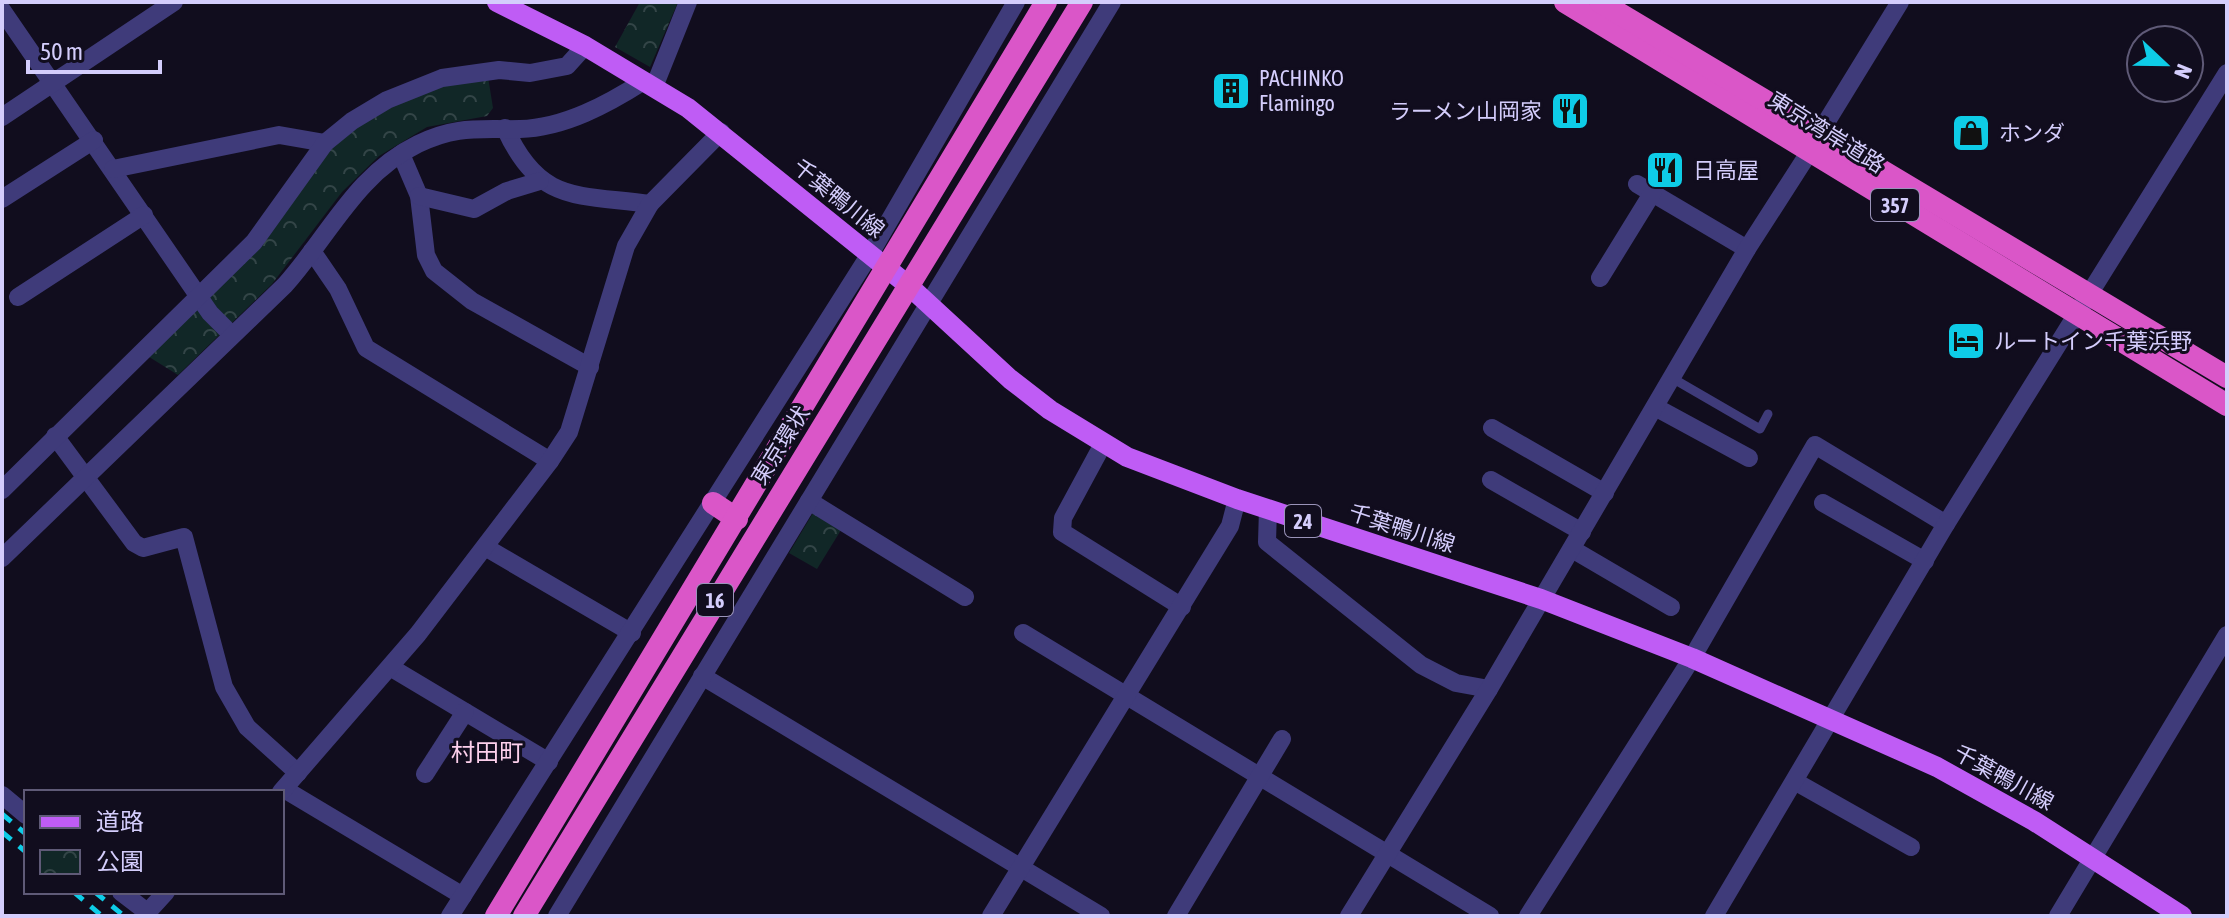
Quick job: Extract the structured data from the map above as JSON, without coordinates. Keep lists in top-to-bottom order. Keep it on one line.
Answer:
{"streets":{"highway":["東京湾岸道路","357","東京環状","16"],"main road":["千葉鴨川線","24"]},"crossings":[["千葉鴨川線","東京環状"]],"districts":["村田町"],"places":{"building":["PACHINKO Flamingo"],"restaurant":["ラーメン山岡家","日高屋"],"shop":["ホンダ"],"hotel":["ルートイン千葉浜野"]},"legend":["道路","公園"],"scale_bar":"50 m","north":"right"}
